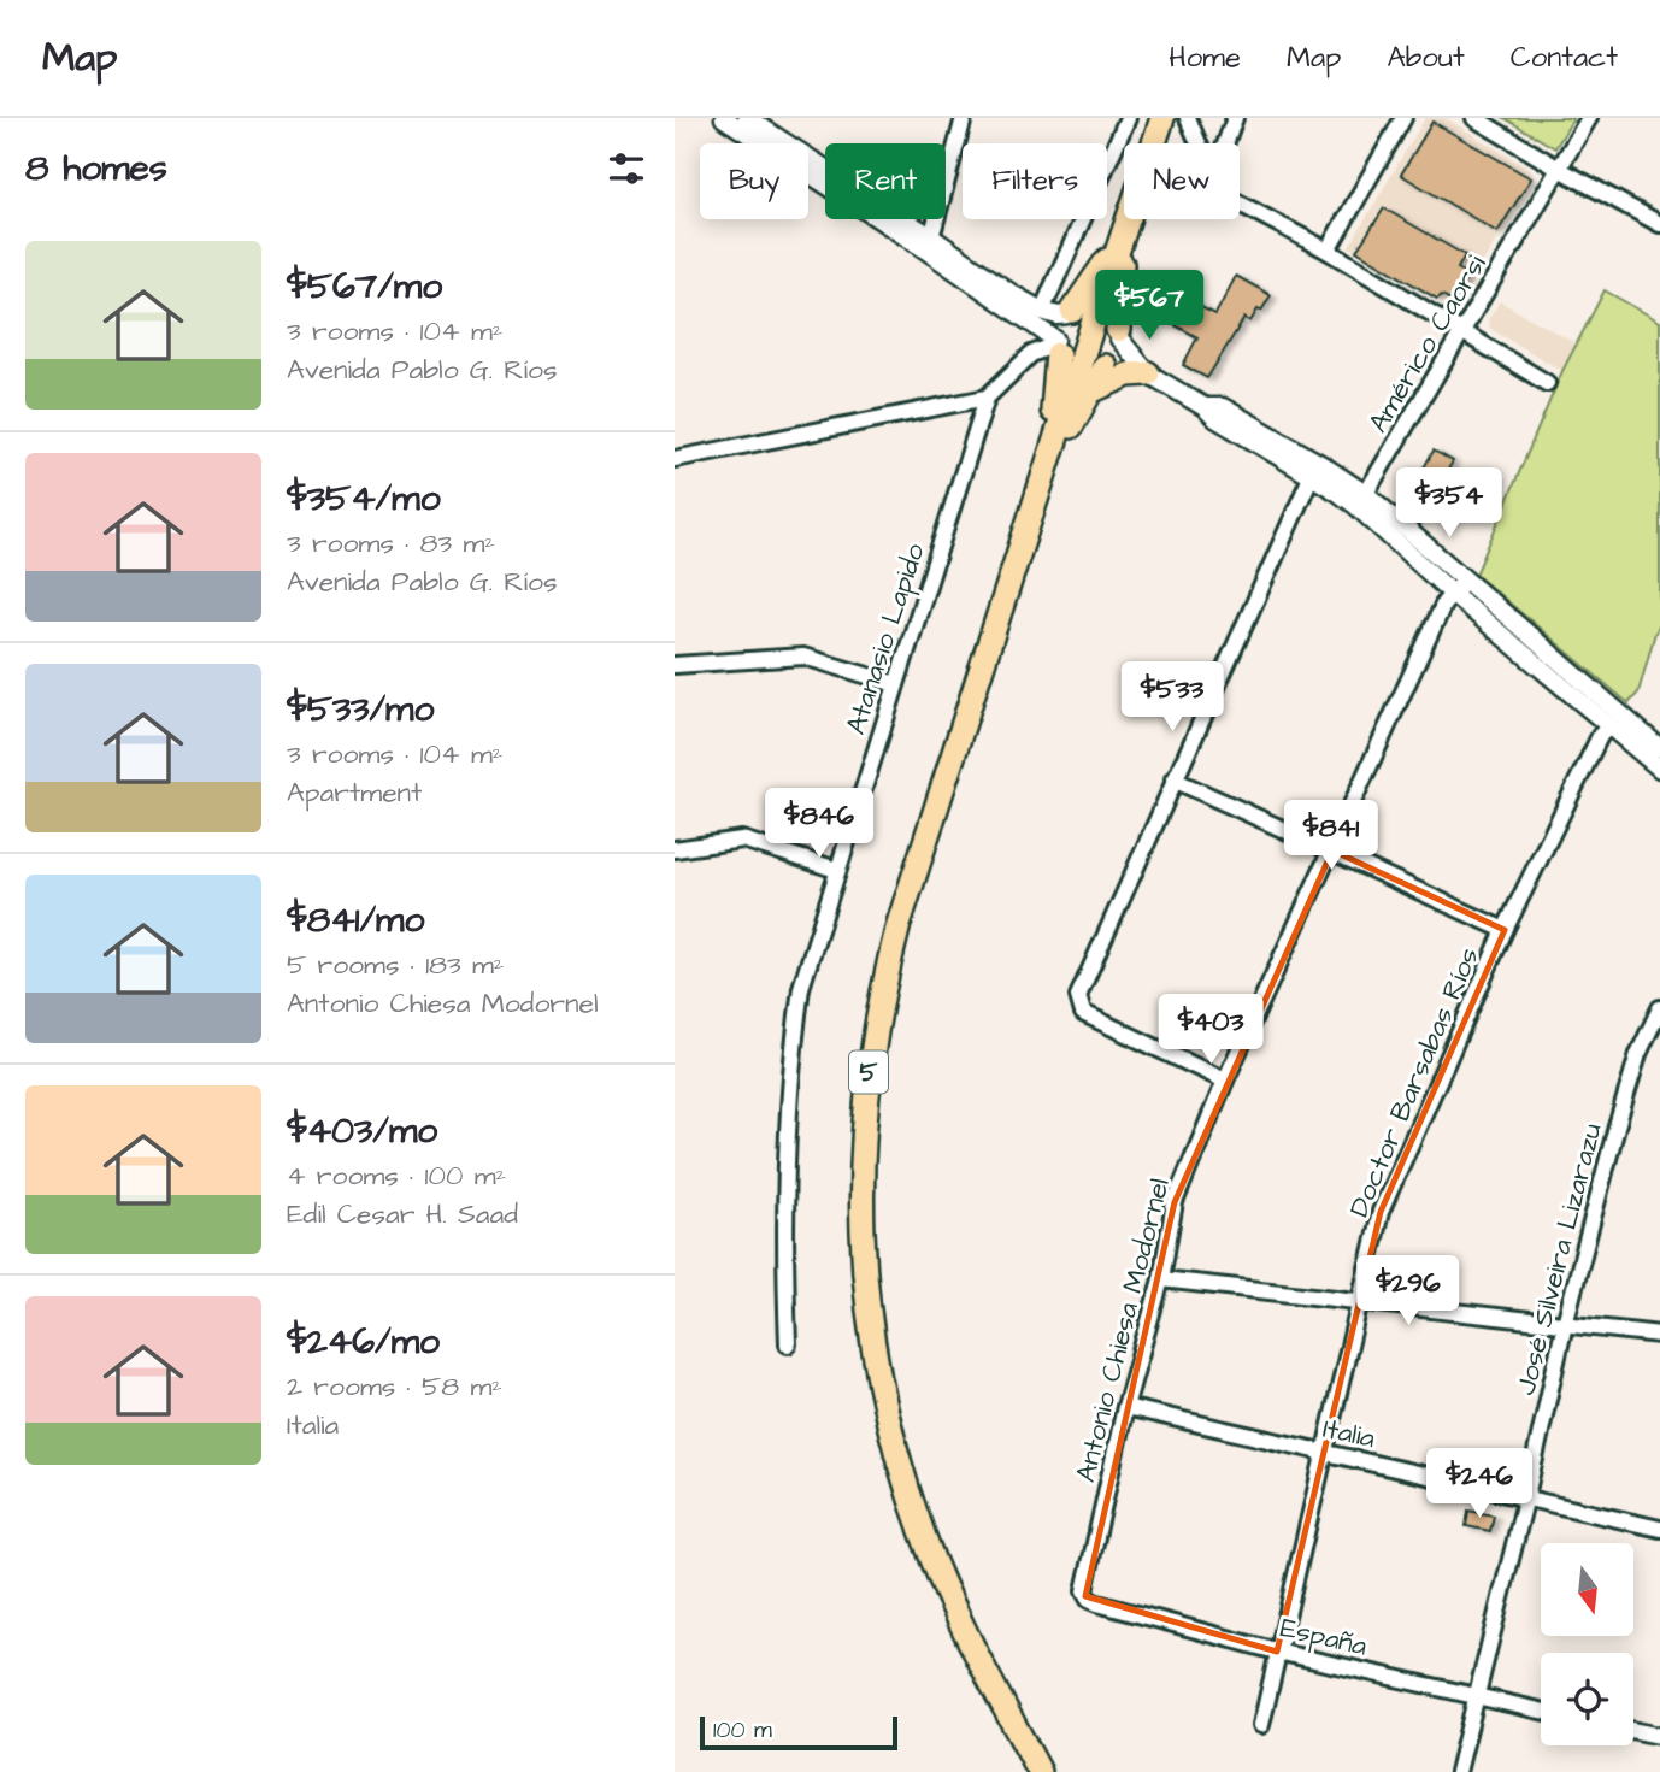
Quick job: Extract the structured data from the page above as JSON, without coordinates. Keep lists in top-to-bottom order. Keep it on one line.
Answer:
{"streets":{"highway":["5"],"street":["Américo Caorsi","Atanasio Lapido","Doctor Barsabas Ríos","José Silveira Lizarazu","Antonio Chiesa Modornel","Italia","España"]},"crossings":[["Doctor Barsabas Ríos","Italia"],["Doctor Barsabas Ríos","España"],["José Silveira Lizarazu","Italia"],["José Silveira Lizarazu","España"],["Antonio Chiesa Modornel","Italia"],["Antonio Chiesa Modornel","España"]],"scale_bar":"100 m","north":"bottom","page":{"header":"Map","nav":["Home","Map","About","Contact"],"heading":"8 homes","chip":["Buy","Rent","Filters","New"],"list":[{"name":"$567/mo","note":"3 rooms · 104 m² · Avenida Pablo G. Ríos"},{"name":"$354/mo","note":"3 rooms · 83 m² · Avenida Pablo G. Ríos"},{"name":"$533/mo","note":"3 rooms · 104 m² · Apartment"},{"name":"$841/mo","note":"5 rooms · 183 m² · Antonio Chiesa Modornel"},{"name":"$403/mo","note":"4 rooms · 100 m² · Edil Cesar H. Saad"},{"name":"$246/mo","note":"2 rooms · 58 m² · Italia"}],"price":["$567","$354","$533","$846","$841","$403","$296","$246"],"scale":"100 m"}}
